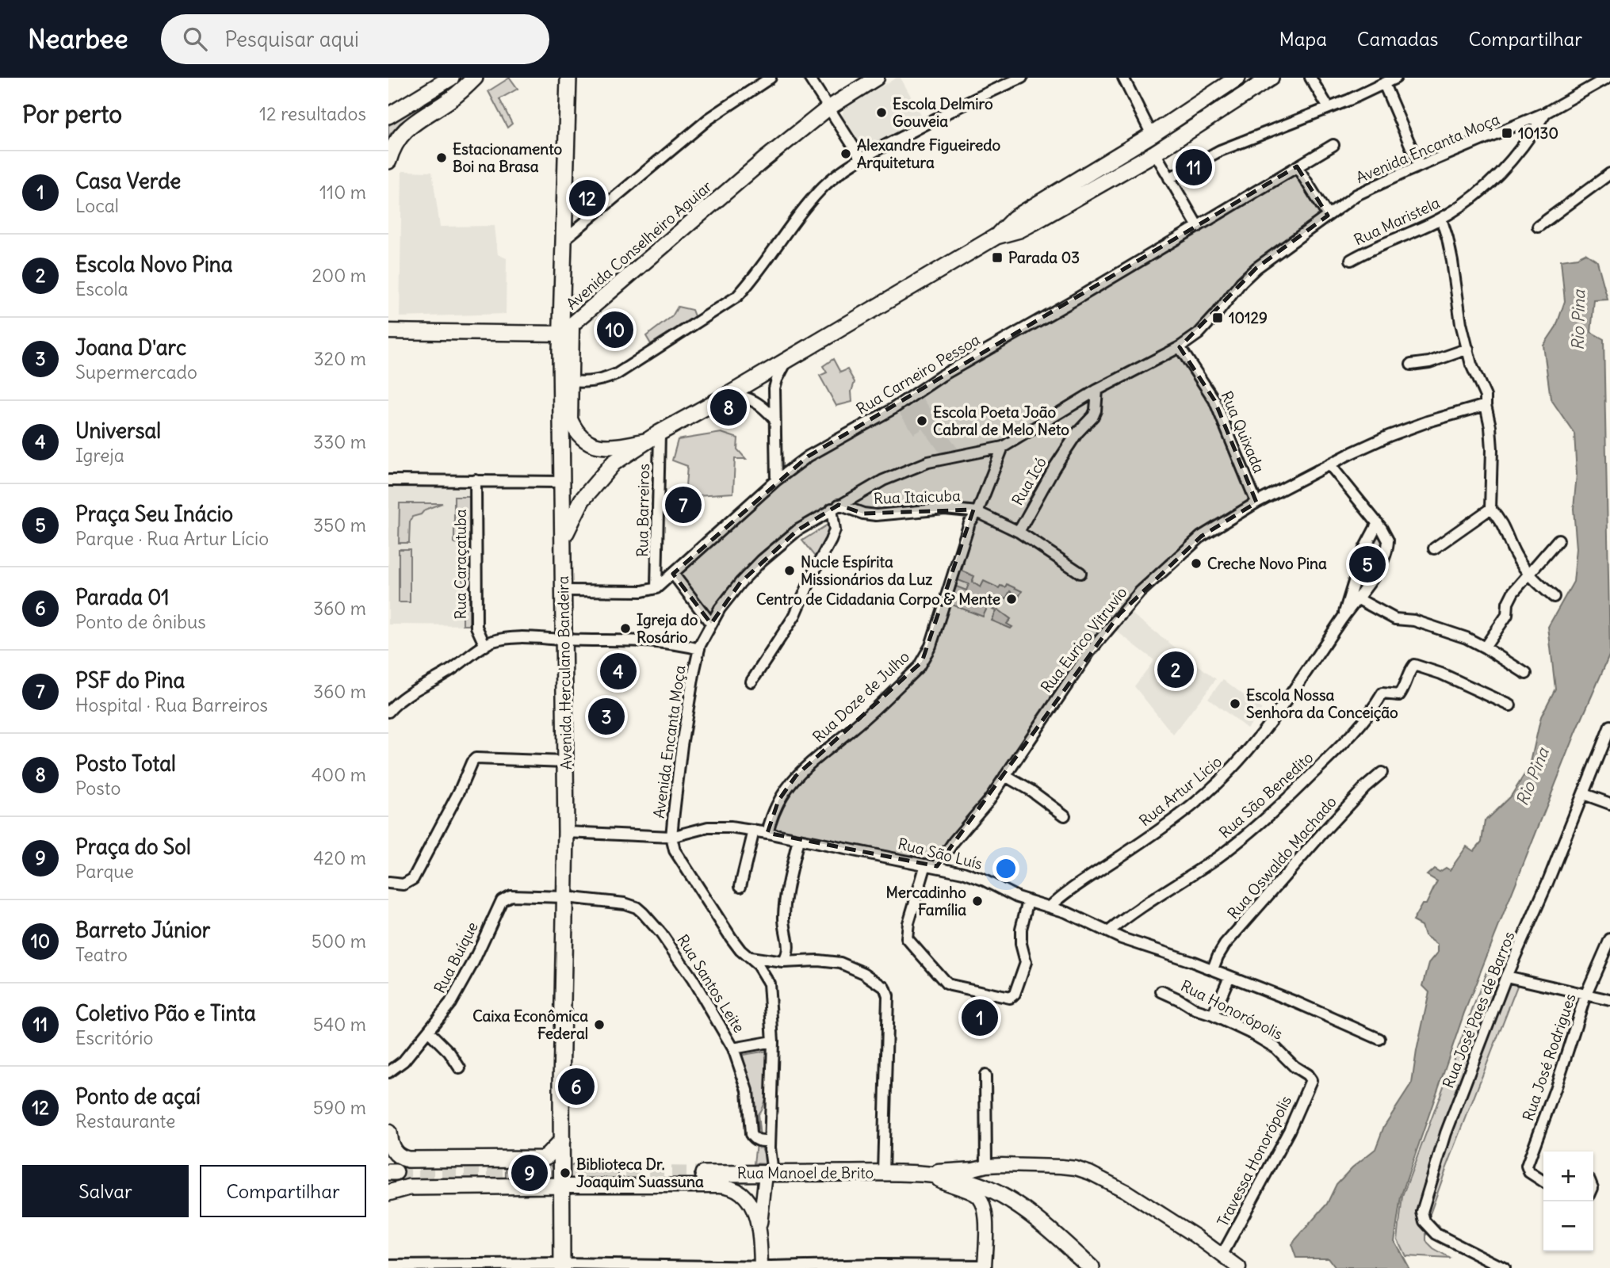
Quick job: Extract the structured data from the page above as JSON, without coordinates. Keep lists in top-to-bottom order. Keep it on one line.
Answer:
{"streets":{"main road":["Avenida Conselheiro Aguiar","Avenida Herculano Bandeira","Rua Manoel de Brito"],"street":["Avenida Encanta Moça","Rua Maristela","Rua Carneiro Pessoa","Rua Quixada","Rua Icó","Rua Itaicuba","Rua Barreiros","Rua Caraçatuba","Rua Eurico Vitruvio","Rua Doze de Julho","Rua Artur Lício","Rua São Benedito","Rua São Luís","Rua Oswaldo Machado","Rua Buíque","Rua Santos Leite","Rua Honorópolis","Rua José Paes de Barros","Rua José Rodrigues","Travessa Honorópolis"]},"crossings":[["Avenida Encanta Moça","Rua Maristela"],["Avenida Encanta Moça","Rua Quixada"],["Avenida Encanta Moça","Rua Icó"],["Avenida Encanta Moça","Rua Itaicuba"],["Avenida Encanta Moça","Rua Doze de Julho"],["Avenida Encanta Moça","Rua São Luís"],["Avenida Conselheiro Aguiar","Avenida Herculano Bandeira"],["Rua Carneiro Pessoa","Rua Barreiros"],["Rua Quixada","Rua Eurico Vitruvio"],["Rua Icó","Rua Itaicuba"],["Rua Itaicuba","Rua Doze de Julho"],["Rua Barreiros","Avenida Herculano Bandeira"],["Rua Eurico Vitruvio","Rua Artur Lício"],["Rua Eurico Vitruvio","Rua São Luís"],["Avenida Herculano Bandeira","Rua São Luís"],["Avenida Herculano Bandeira","Rua Buíque"],["Avenida Herculano Bandeira","Rua Santos Leite"],["Rua Doze de Julho","Rua São Luís"],["Rua Artur Lício","Rua São Luís"],["Rua São Benedito","Rua São Luís"],["Rua São Luís","Rua Oswaldo Machado"],["Rua Buíque","Rua Santos Leite"],["Rua Honorópolis","Travessa Honorópolis"],["Travessa Honorópolis","Rua Manoel de Brito"]],"water":["Rio Pina"],"places":{"other":["Escola Delmiro Gouveia","Alexandre Figueiredo Arquitetura","Estacionamento Boi na Brasa","Escola Poeta João Cabral de Melo Neto","Creche Novo Pina","Nucle Espírita Missionários da Luz","Centro de Cidadania Corpo & Mente","Igreja do Rosário","Escola Nossa Senhora da Conceição","Mercadinho Família","Caixa Econômica Federal","Biblioteca Dr. Joaquim Suassuna"],"transit":["10130","Parada 03","10129"]},"page":{"header":"Nearbee","search":"Pesquisar aqui","nav":["Mapa","Camadas","Compartilhar"],"heading":["Por perto","12 resultados"],"pins":["11","12","10","8","7","5","2","4","3","1","6","9"],"list":[{"mark":"1","name":"Casa Verde","note":"Local","value":"110 m"},{"mark":"2","name":"Escola Novo Pina","note":"Escola","value":"200 m"},{"mark":"3","name":"Joana D'arc","note":"Supermercado","value":"320 m"},{"mark":"4","name":"Universal","note":"Igreja","value":"330 m"},{"mark":"5","name":"Praça Seu Inácio","note":"Parque · Rua Artur Lício","value":"350 m"},{"mark":"6","name":"Parada 01","note":"Ponto de ônibus","value":"360 m"},{"mark":"7","name":"PSF do Pina","note":"Hospital · Rua Barreiros","value":"360 m"},{"mark":"8","name":"Posto Total","note":"Posto","value":"400 m"},{"mark":"9","name":"Praça do Sol","note":"Parque","value":"420 m"},{"mark":"10","name":"Barreto Júnior","note":"Teatro","value":"500 m"},{"mark":"11","name":"Coletivo Pão e Tinta","note":"Escritório","value":"540 m"},{"mark":"12","name":"Ponto de açaí","note":"Restaurante","value":"590 m"}],"buttons":["Salvar","Compartilhar"],"map_buttons":["+","−"]}}
